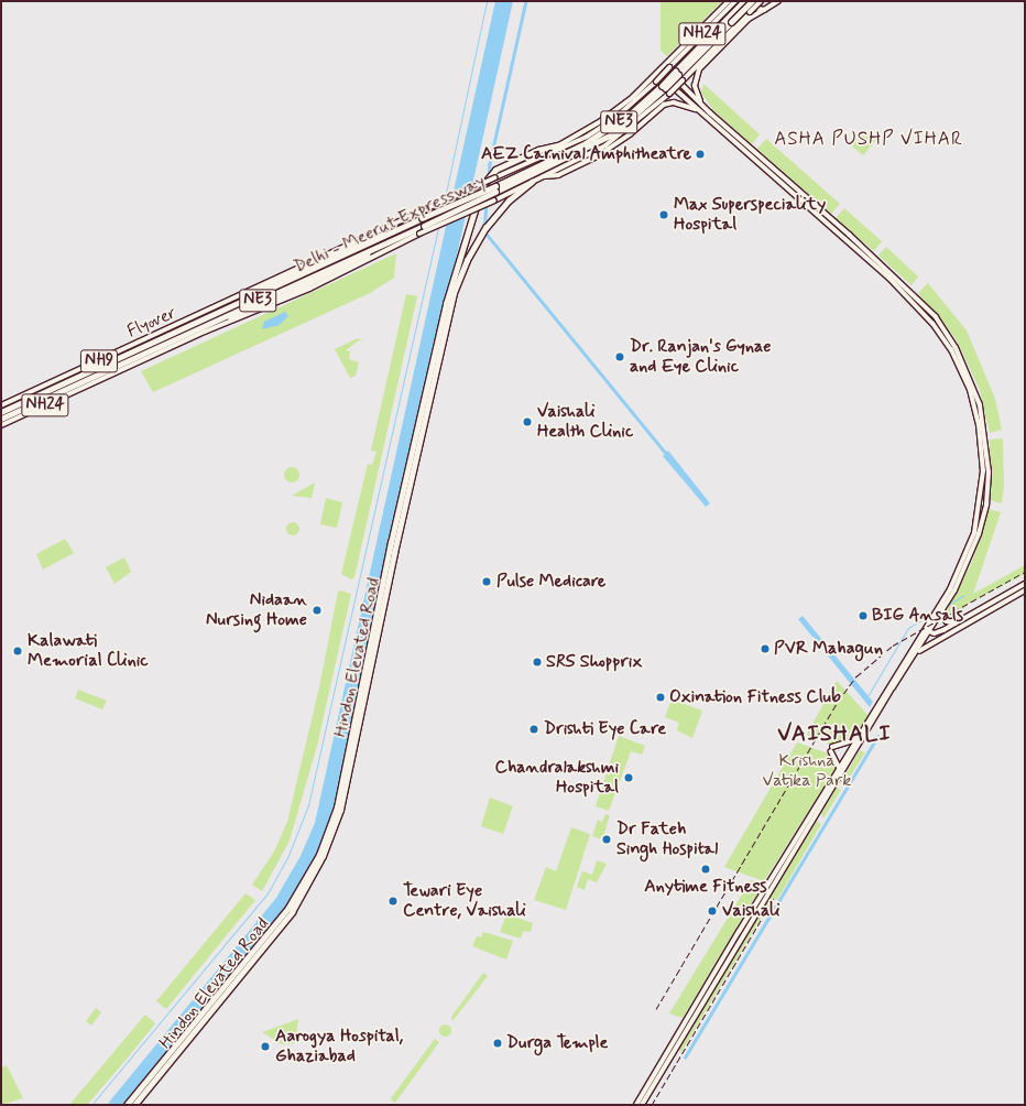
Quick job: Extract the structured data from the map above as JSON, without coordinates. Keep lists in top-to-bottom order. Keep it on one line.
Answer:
{"streets":{"highway":["NH24","NE3","Delhi - Meerut Expressway","Flyover","NH9","Hindon Elevated Road"]},"crossings":[["NH24","Delhi - Meerut Expressway"],["NH24","Flyover"]],"districts":["ASHA PUSHP VIHAR","VAISHALI"],"parks":["Krishna Vatika Park"],"places":["AEZ Carnival Amphitheatre","Max Superspeciality Hospital","Dr. Ranjan's Gynae and Eye Clinic","Vaishali Health Clinic","Pulse Medicare","Nidaan Nursing Home","BIG Ansals","PVR Mahagun","Kalawati Memorial Clinic","SRS Shopprix","Oxination Fitness Club","Drishti Eye Care","Chandralakshmi Hospital","Dr Fateh Singh Hospital","Anytime Fitness","Tewari Eye Centre, Vaishali","Vaishali","Durga Temple","Aarogya Hospital, Ghaziabad"]}
